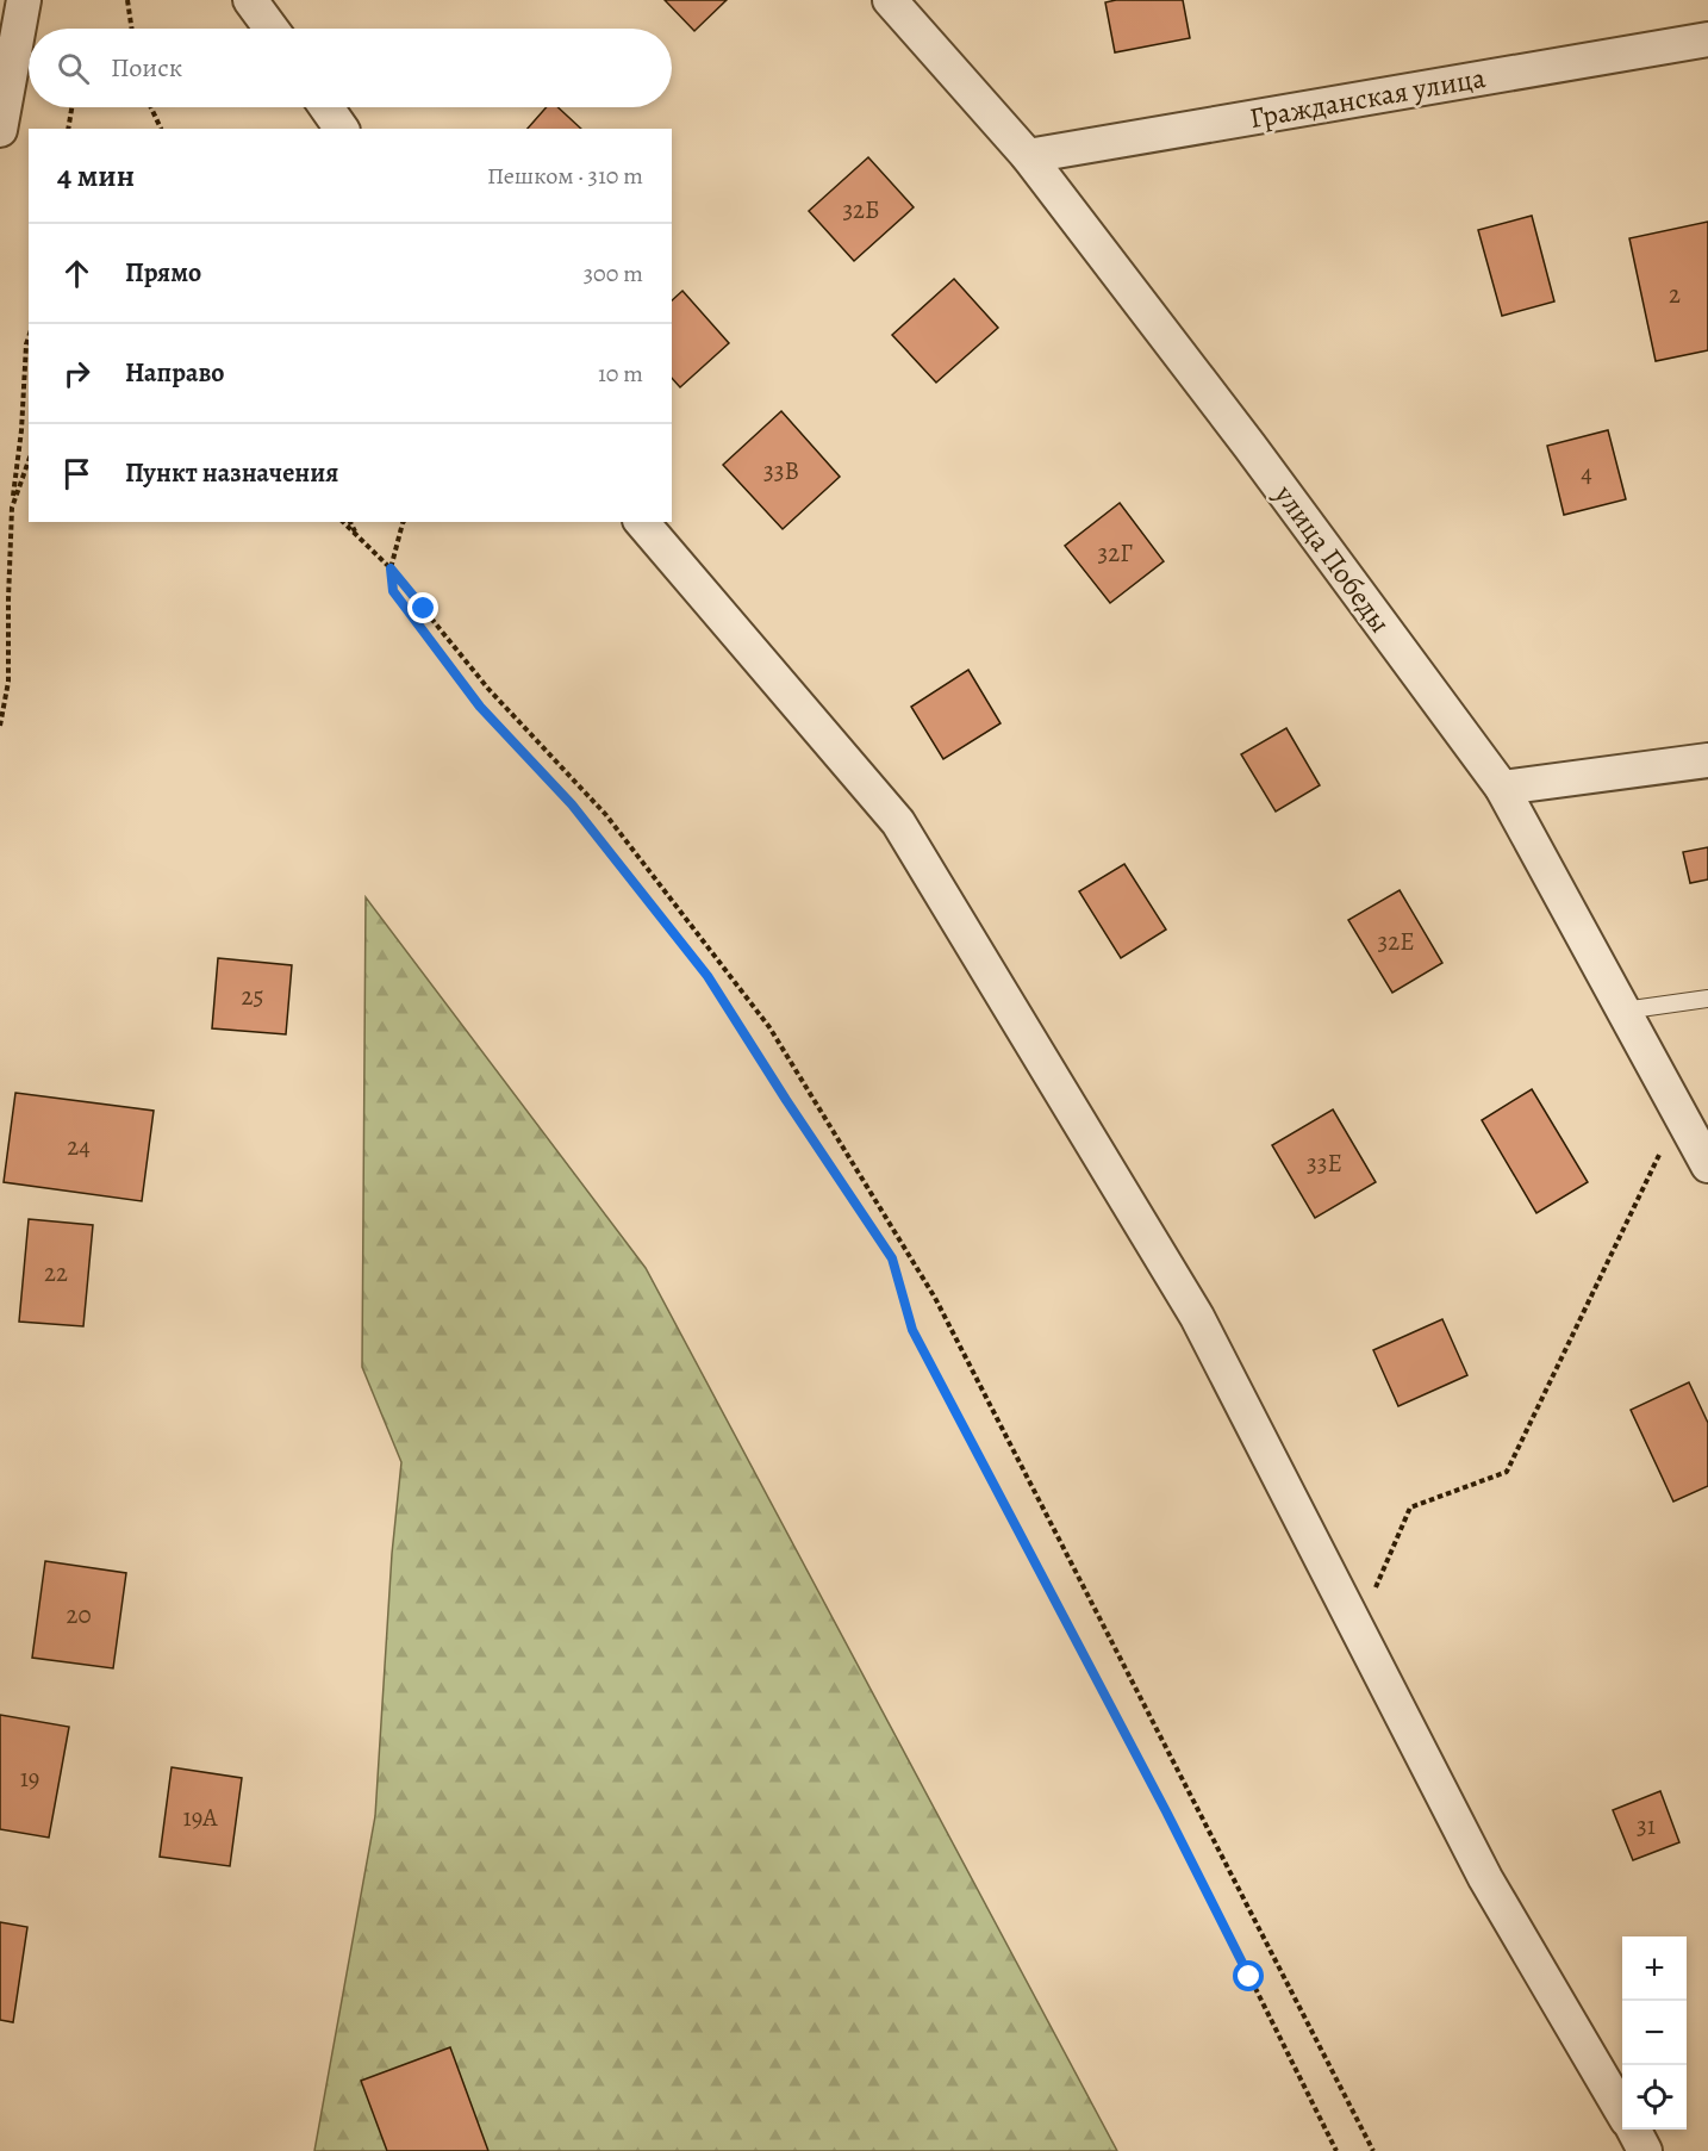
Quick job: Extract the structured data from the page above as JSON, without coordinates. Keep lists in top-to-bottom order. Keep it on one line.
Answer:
{"streets":{"street":["Гражданская улица","улица Победы"]},"crossings":[["Гражданская улица","улица Победы"]],"house_numbers":["32Б","2","33В","4","32Г","32Е","25","24","33Е","22","20","19","19А","31"],"page":{"search":"Поиск","heading":["4 мин","Пешком · 310 m"],"list":[["Прямо","300 m"],["Направо","10 m"],"Пункт назначения"],"map_buttons":["+","−"]}}
